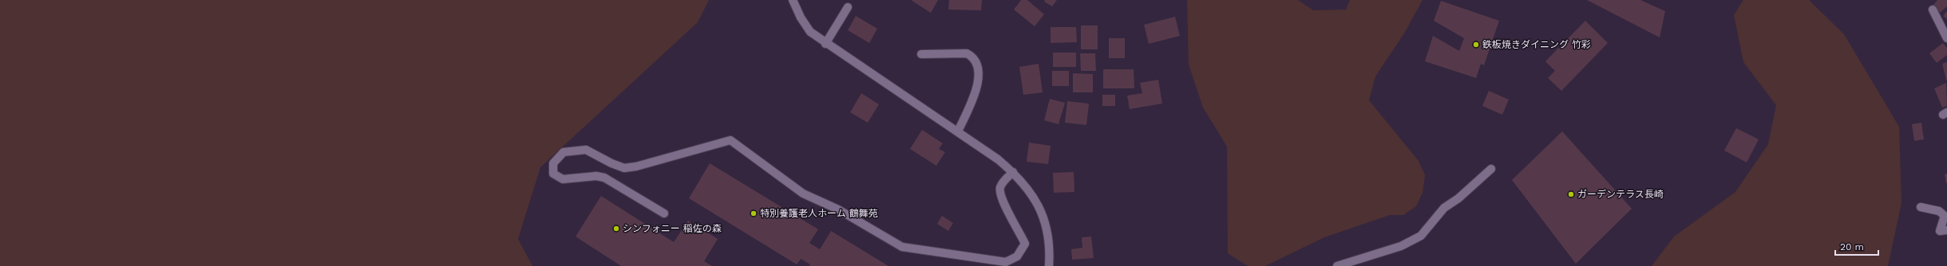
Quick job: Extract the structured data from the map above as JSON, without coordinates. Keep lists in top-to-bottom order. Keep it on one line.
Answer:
{"places":["鉄板焼きダイニング 竹彩","ガーデンテラス長崎","特別養護老人ホーム 鶴舞苑","シンフォニー 稲佐の森"],"scale_bar":"20 m"}
